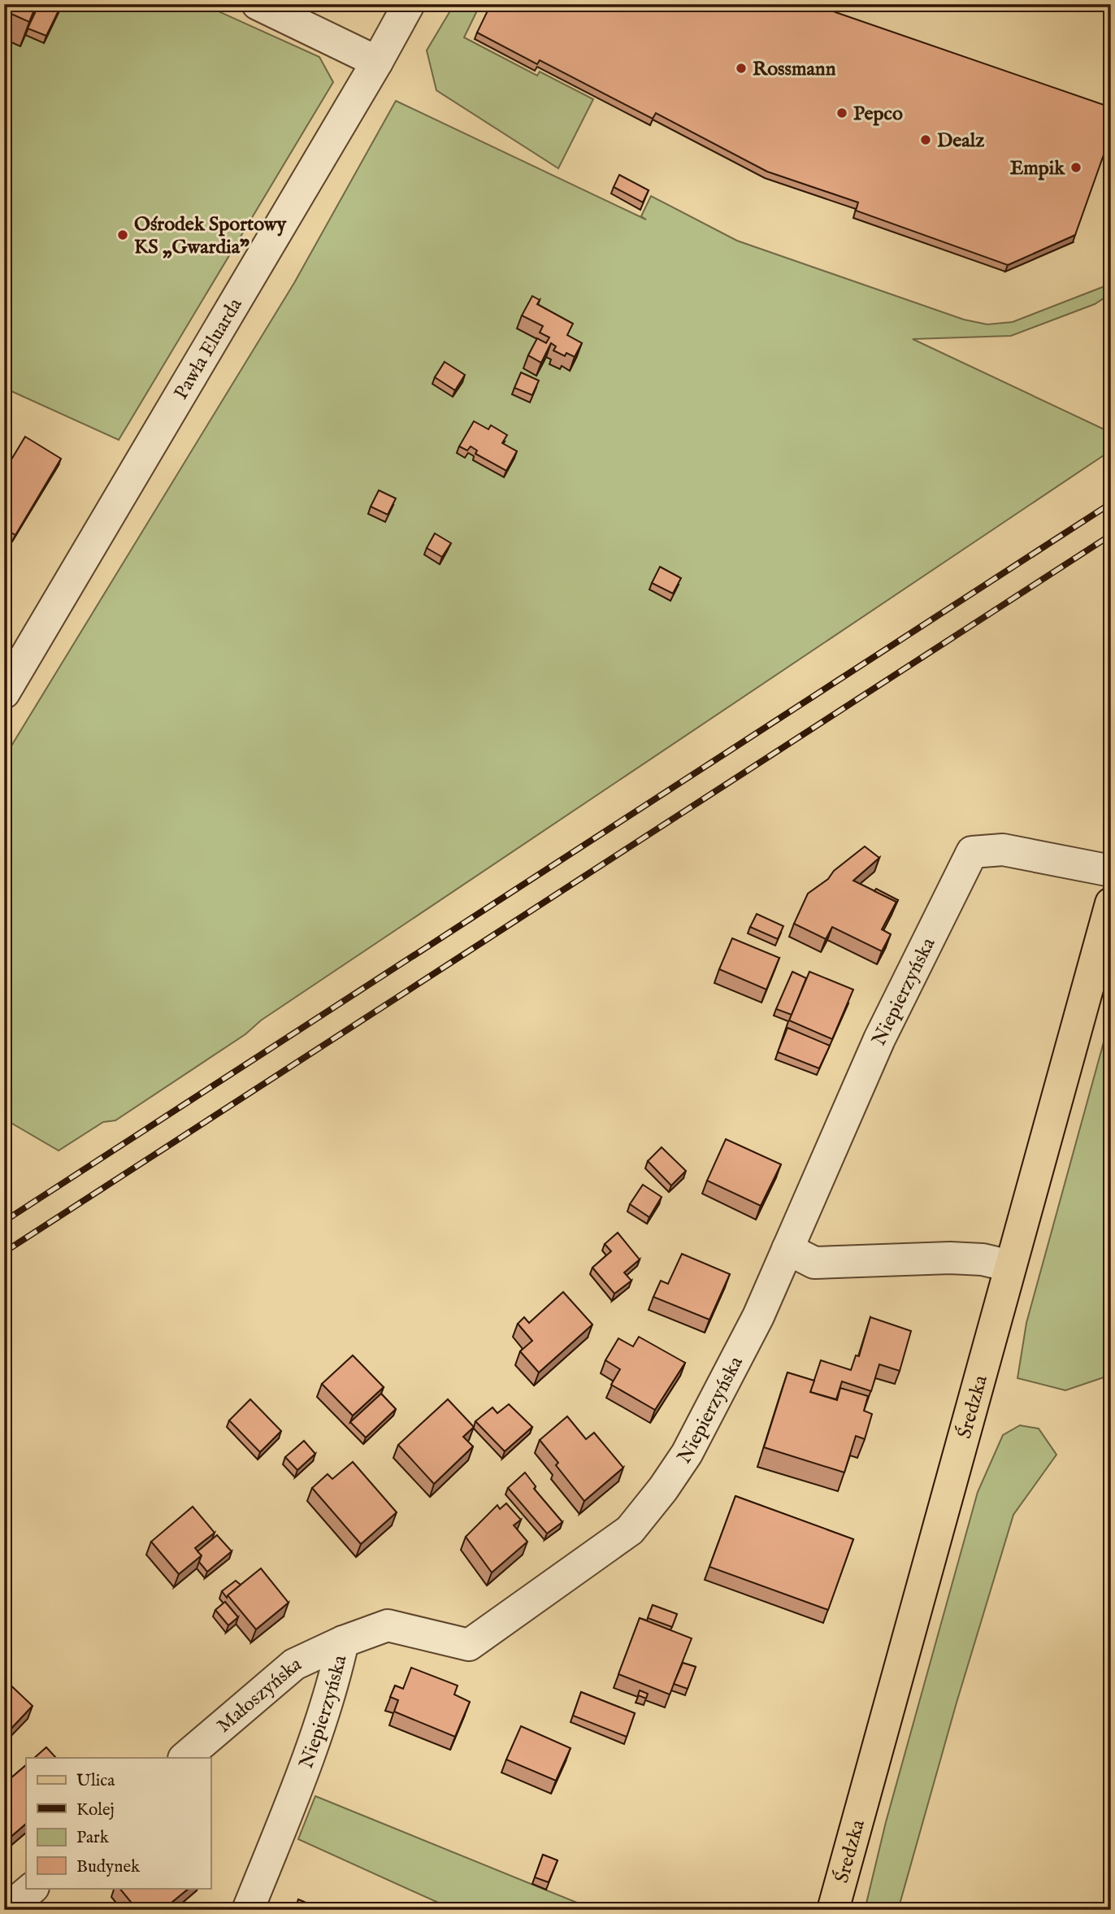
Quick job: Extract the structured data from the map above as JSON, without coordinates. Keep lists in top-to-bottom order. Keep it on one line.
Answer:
{"streets":{"main road":["Średzka"],"street":["Pawła Eluarda","Niepierzyńska","Małoszyńska"]},"crossings":[["Niepierzyńska","Małoszyńska"]],"places":["Rossmann","Pepco","Dealz","Empik","Ośrodek Sportowy KS „Gwardia”"],"legend":["Ulica","Kolej","Park","Budynek"]}
